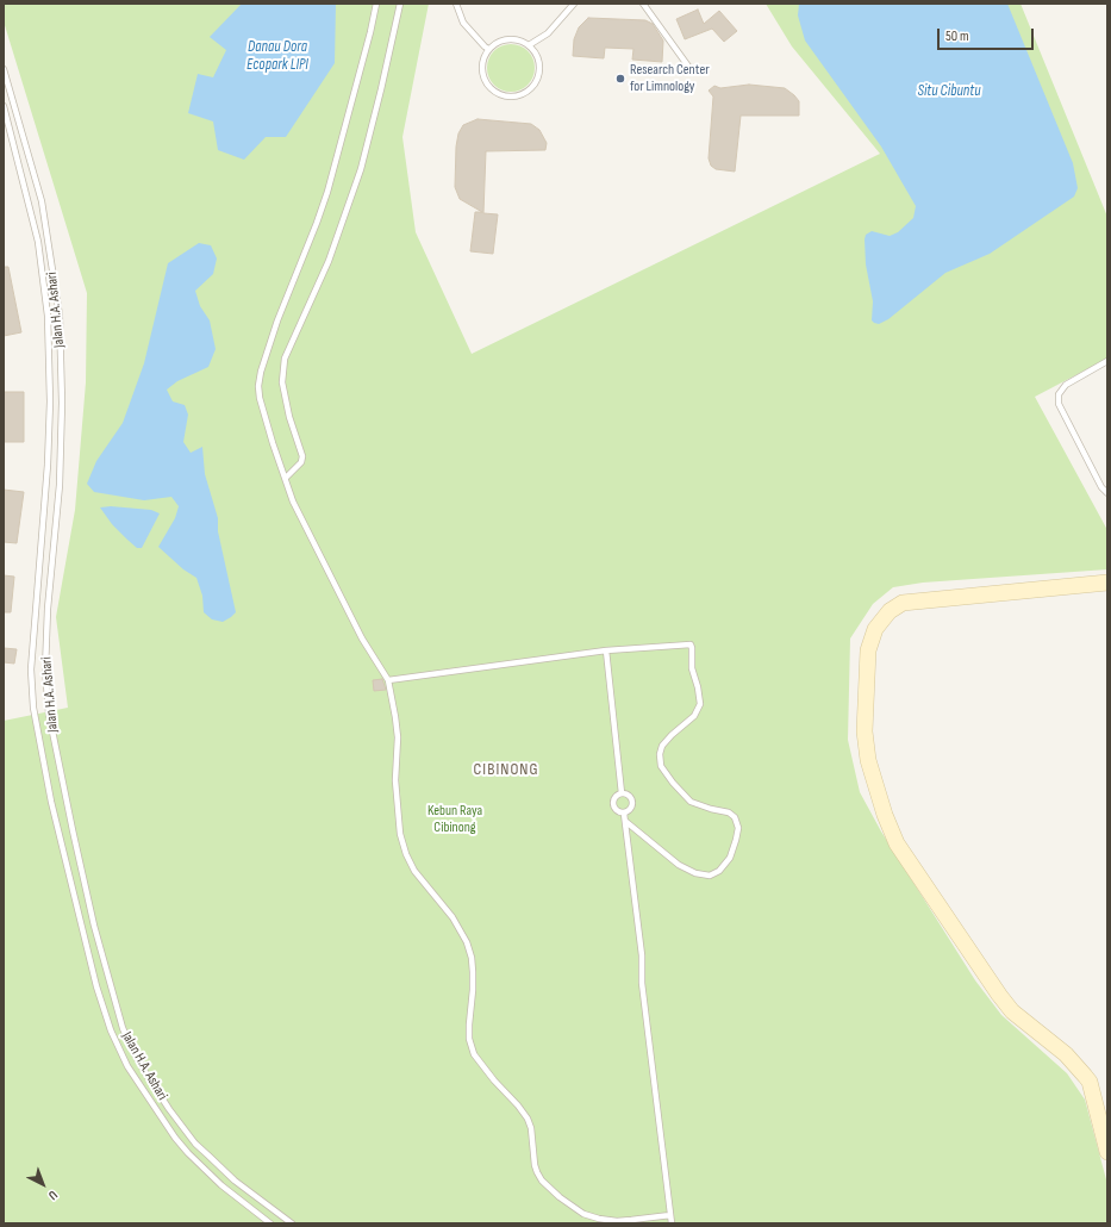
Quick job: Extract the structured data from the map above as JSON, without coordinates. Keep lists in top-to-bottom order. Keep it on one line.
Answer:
{"streets":{"lane":["Jalan H.A. Ashari"]},"districts":["CIBINONG"],"water":["Danau Dora Ecopark LIPI","Situ Cibuntu"],"parks":["Kebun Raya Cibinong"],"places":["Research Center for Limnology"],"scale_bar":"50 m","north":"bottom right"}
